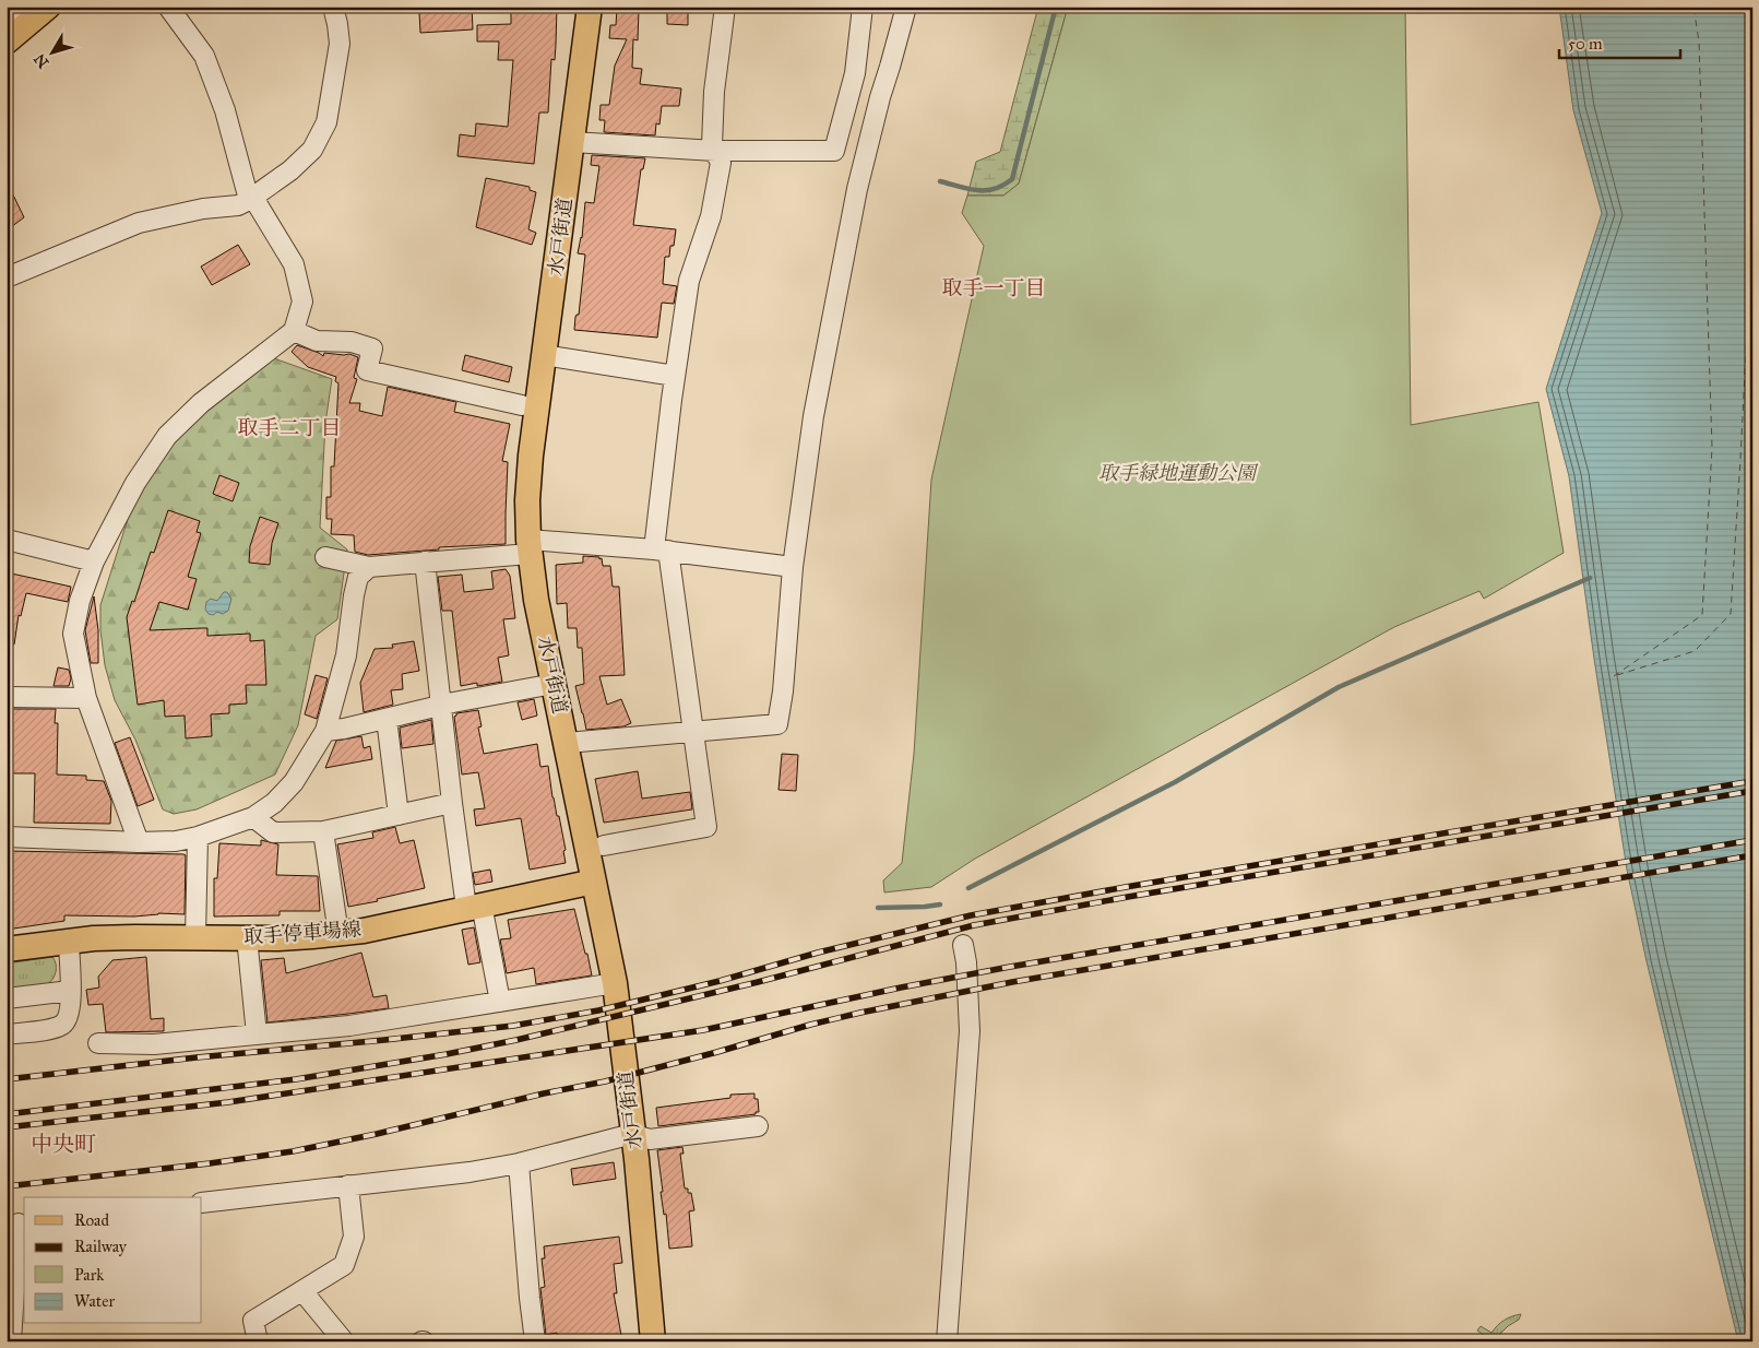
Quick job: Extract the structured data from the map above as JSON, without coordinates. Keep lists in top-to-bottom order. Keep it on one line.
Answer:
{"streets":{"main road":["水戸街道","取手停車場線"]},"crossings":[["水戸街道","取手停車場線"]],"districts":["取手一丁目","取手二丁目","中央町"],"parks":["取手緑地運動公園"],"legend":["Road","Railway","Park","Water"],"scale_bar":"50 m","north":"bottom left"}
